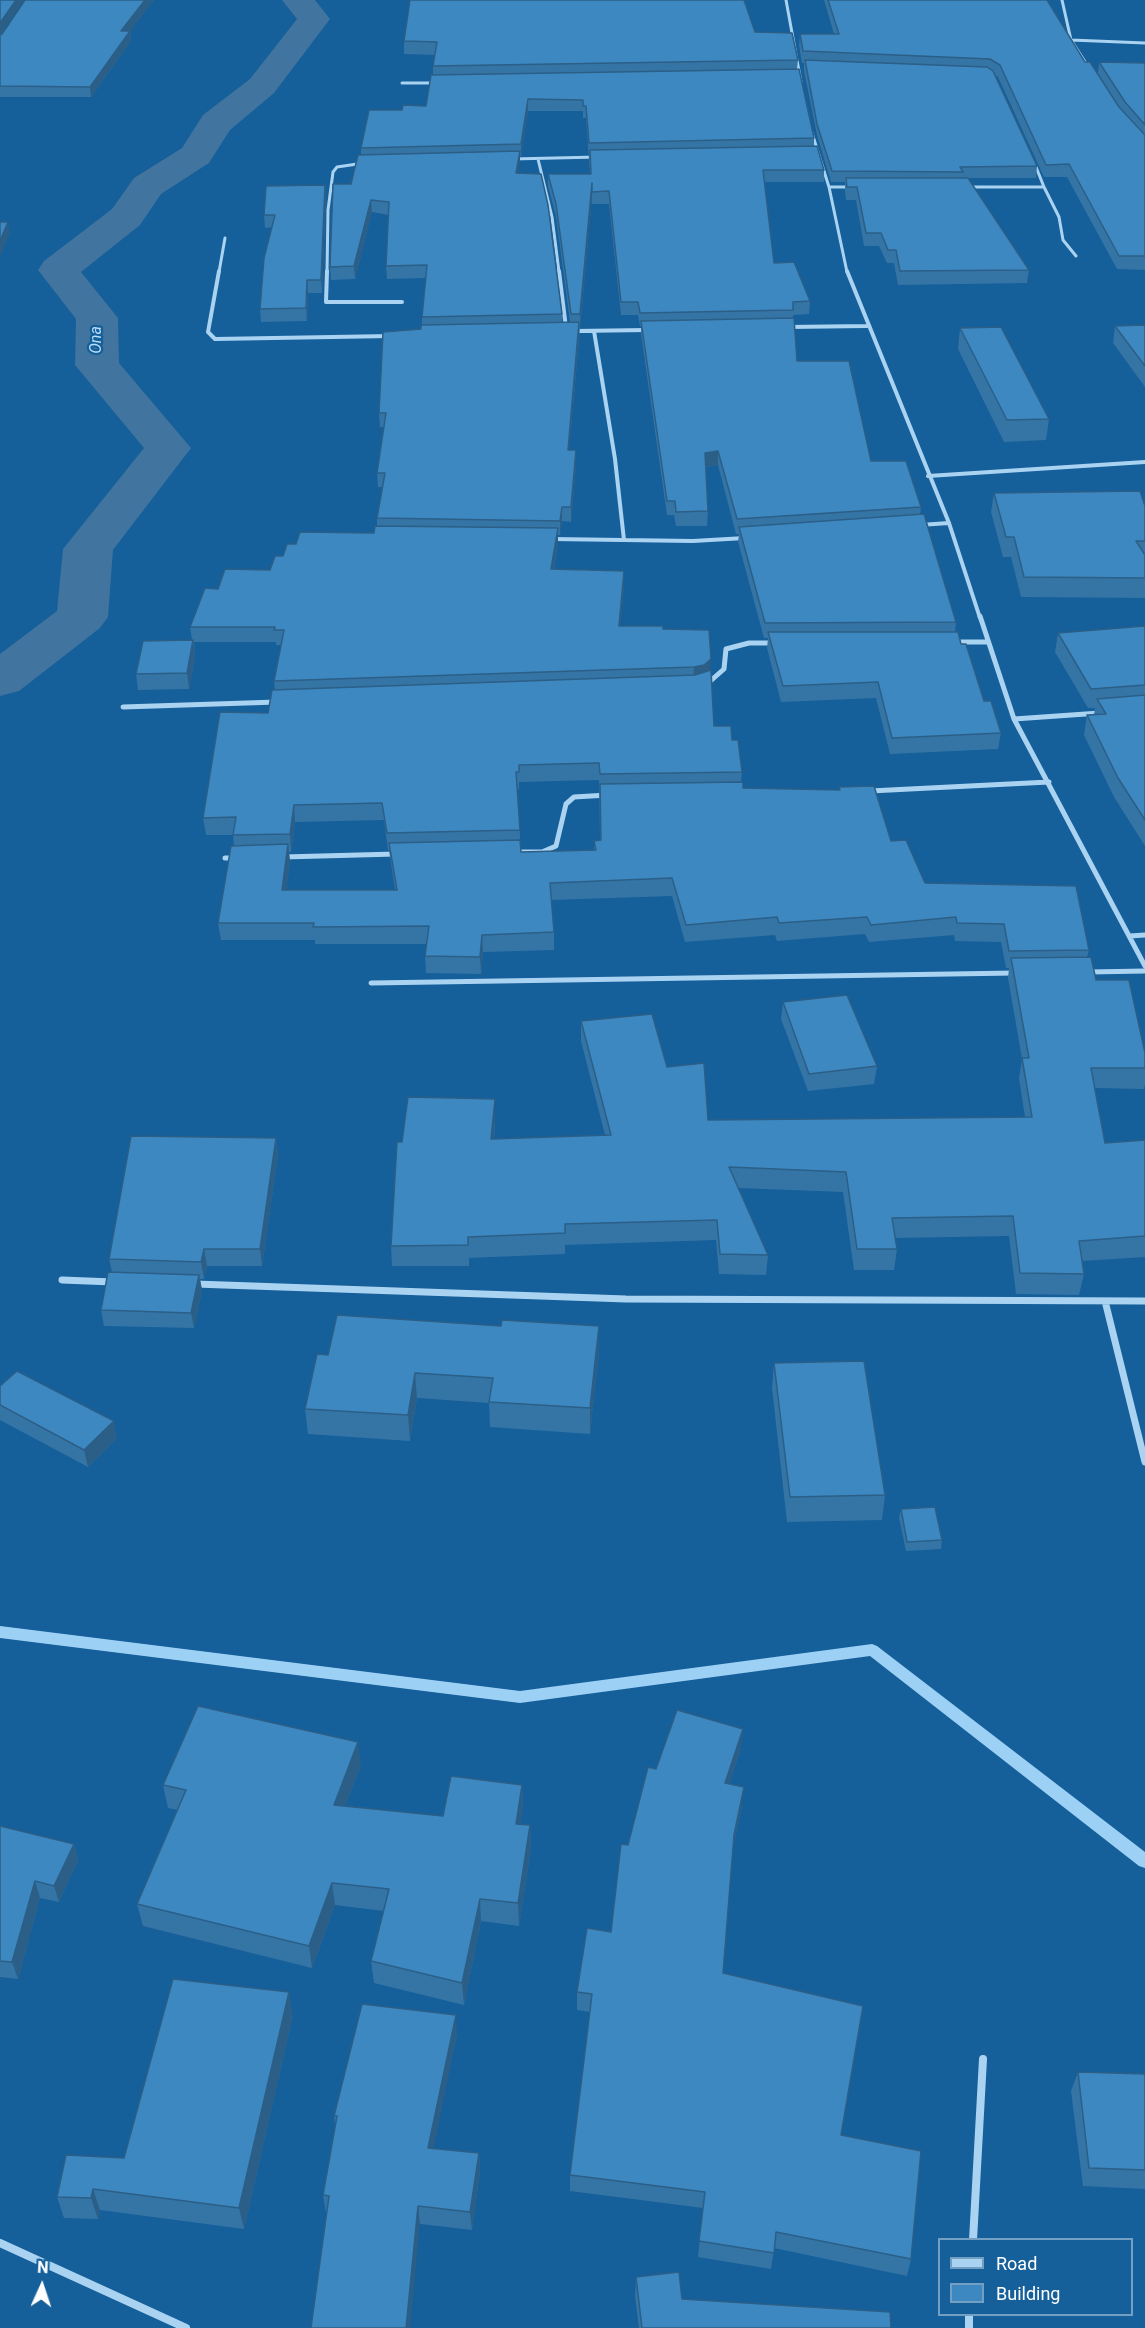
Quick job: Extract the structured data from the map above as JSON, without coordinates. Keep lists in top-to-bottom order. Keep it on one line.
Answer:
{"water":["Ona"],"legend":["Road","Building"],"north":"top"}
